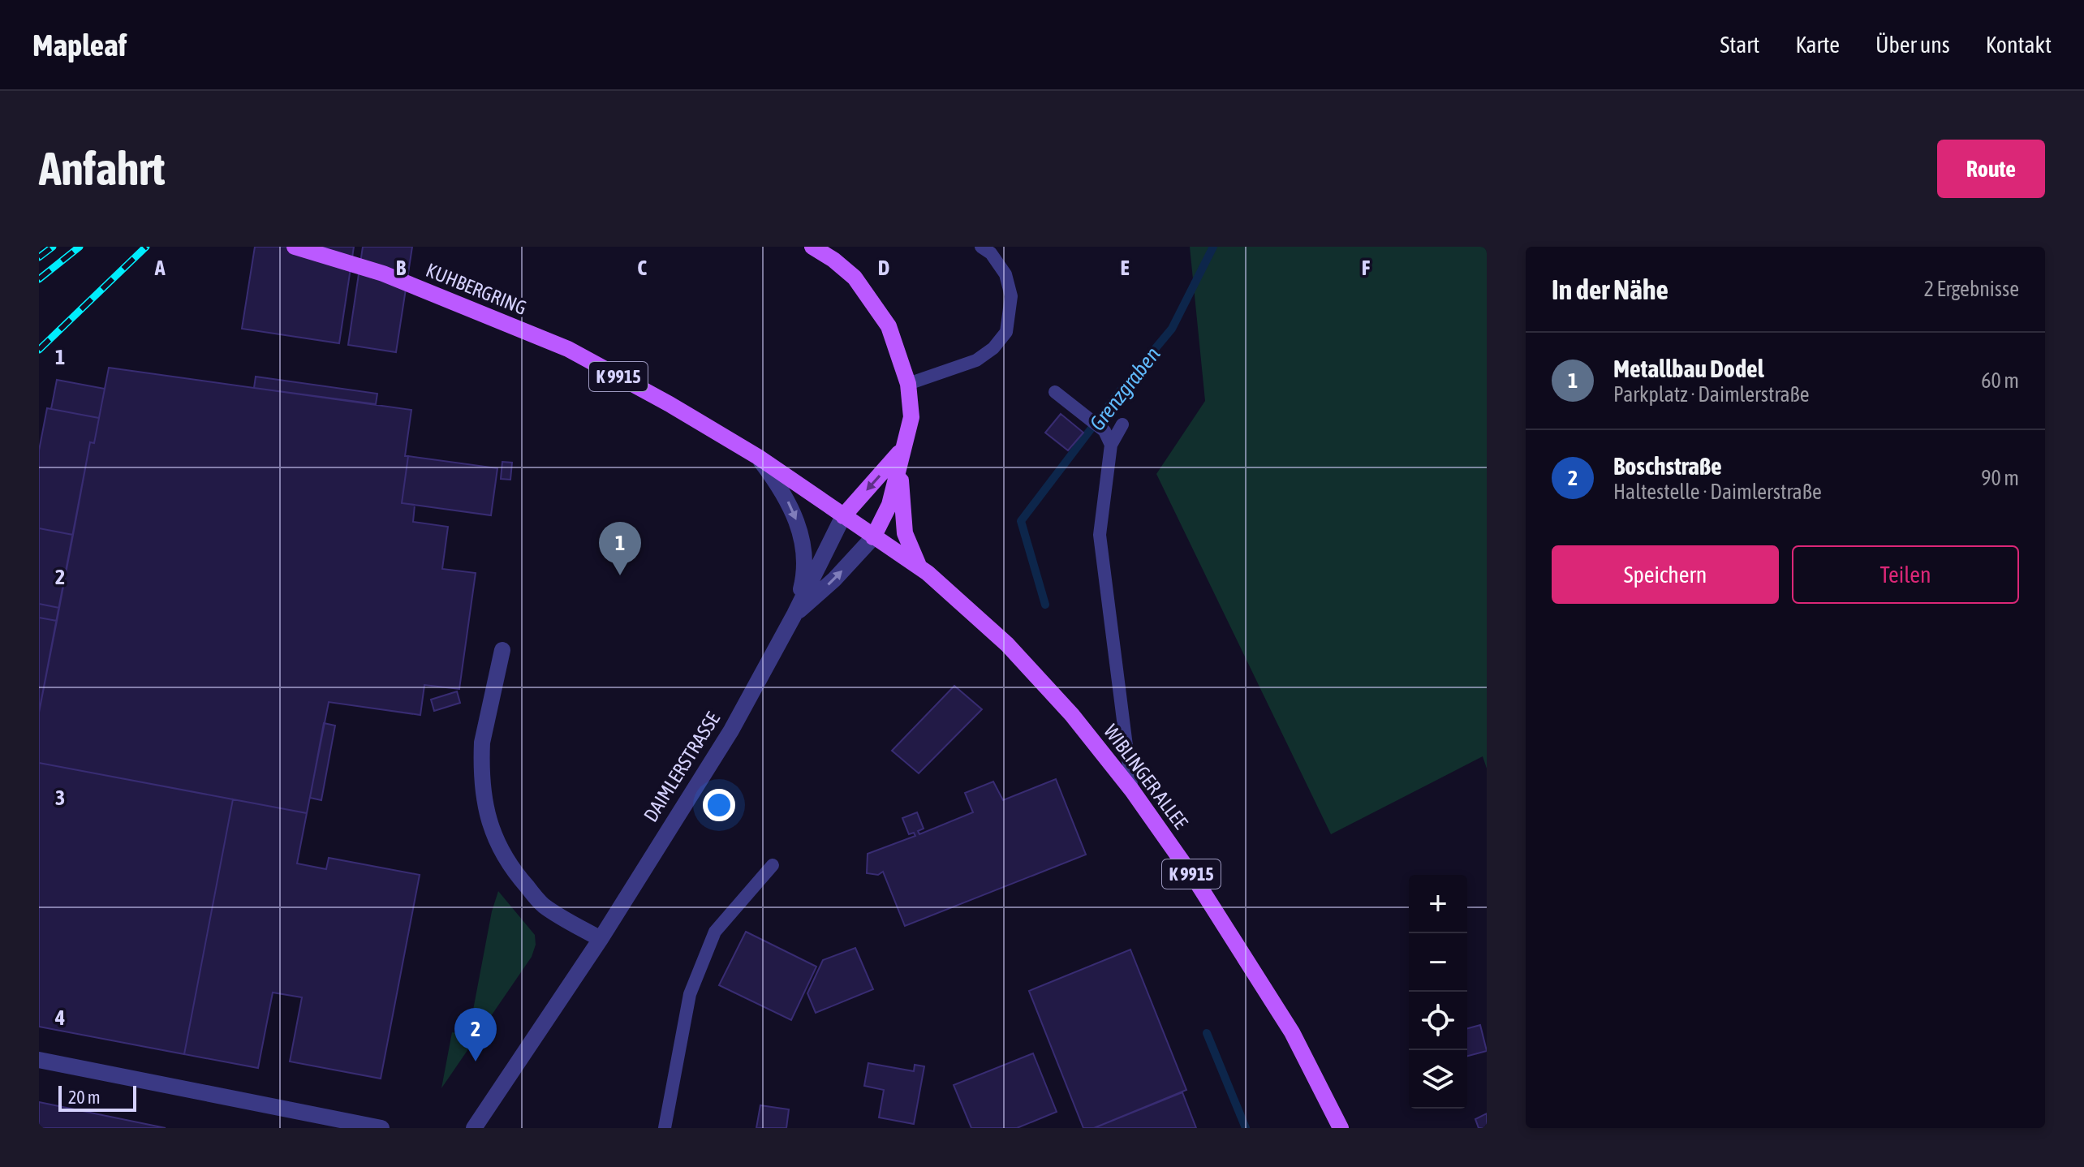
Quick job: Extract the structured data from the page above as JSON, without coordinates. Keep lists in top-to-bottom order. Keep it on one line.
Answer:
{"streets":{"main road":["KUHBERGRING","K 9915","WIBLINGER ALLEE"],"street":["DAIMLERSTRASSE"]},"crossings":[["KUHBERGRING","DAIMLERSTRASSE"],["KUHBERGRING","WIBLINGER ALLEE"],["DAIMLERSTRASSE","WIBLINGER ALLEE"]],"water":["Grenzgraben"],"scale_bar":"20 m","page":{"header":"Mapleaf","nav":["Start","Karte","Über uns","Kontakt"],"buttons":["Route",["Speichern","Teilen"]],"title":"Anfahrt","heading":["In der Nähe","2 Ergebnisse"],"list":[{"mark":"1","name":"Metallbau Dodel","note":"Parkplatz · Daimlerstraße","value":"60 m"},{"mark":"2","name":"Boschstraße","note":"Haltestelle · Daimlerstraße","value":"90 m"}],"pins":["1","2"],"map_buttons":["+","−"],"scale":"20 m"},"grid":{"columns":["A","B","C","D","E","F"],"rows":["1","2","3","4"]}}
